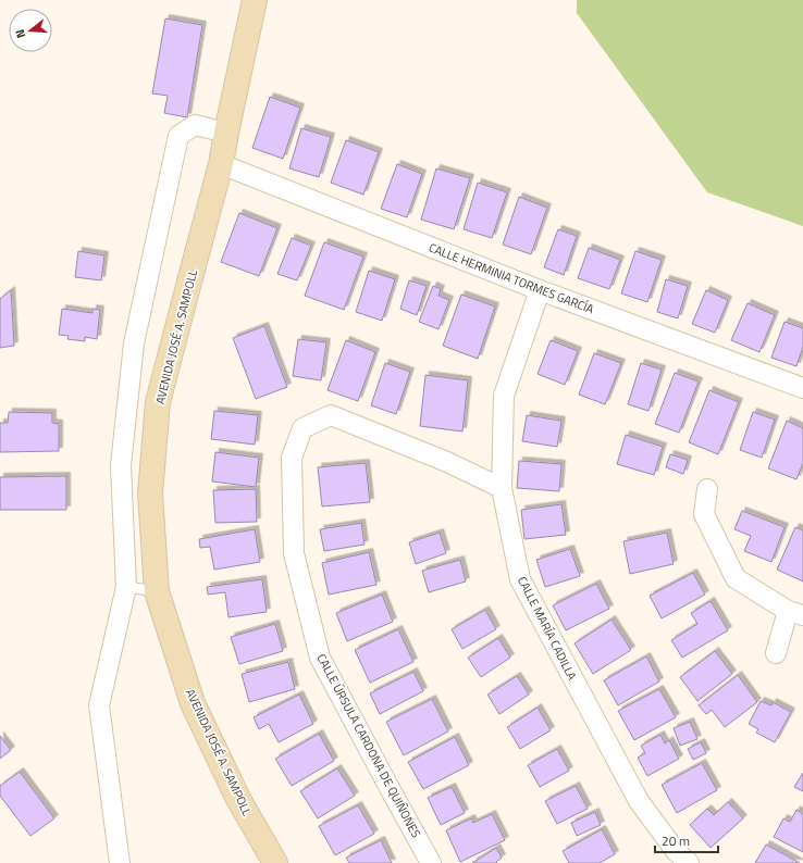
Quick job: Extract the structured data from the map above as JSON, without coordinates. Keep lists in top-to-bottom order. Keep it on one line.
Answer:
{"streets":{"street":["CALLE HERMINIA TORMES GARCÍA","AVENIDA JOSÉ A. SAMPOLL","CALLE MARÍA CADILLA","CALLE ÚRSULA CARDONA DE QUIÑONES"]},"crossings":[["CALLE HERMINIA TORMES GARCÍA","AVENIDA JOSÉ A. SAMPOLL"],["CALLE HERMINIA TORMES GARCÍA","CALLE MARÍA CADILLA"],["CALLE MARÍA CADILLA","CALLE ÚRSULA CARDONA DE QUIÑONES"]],"scale_bar":"20 m","north":"left"}
